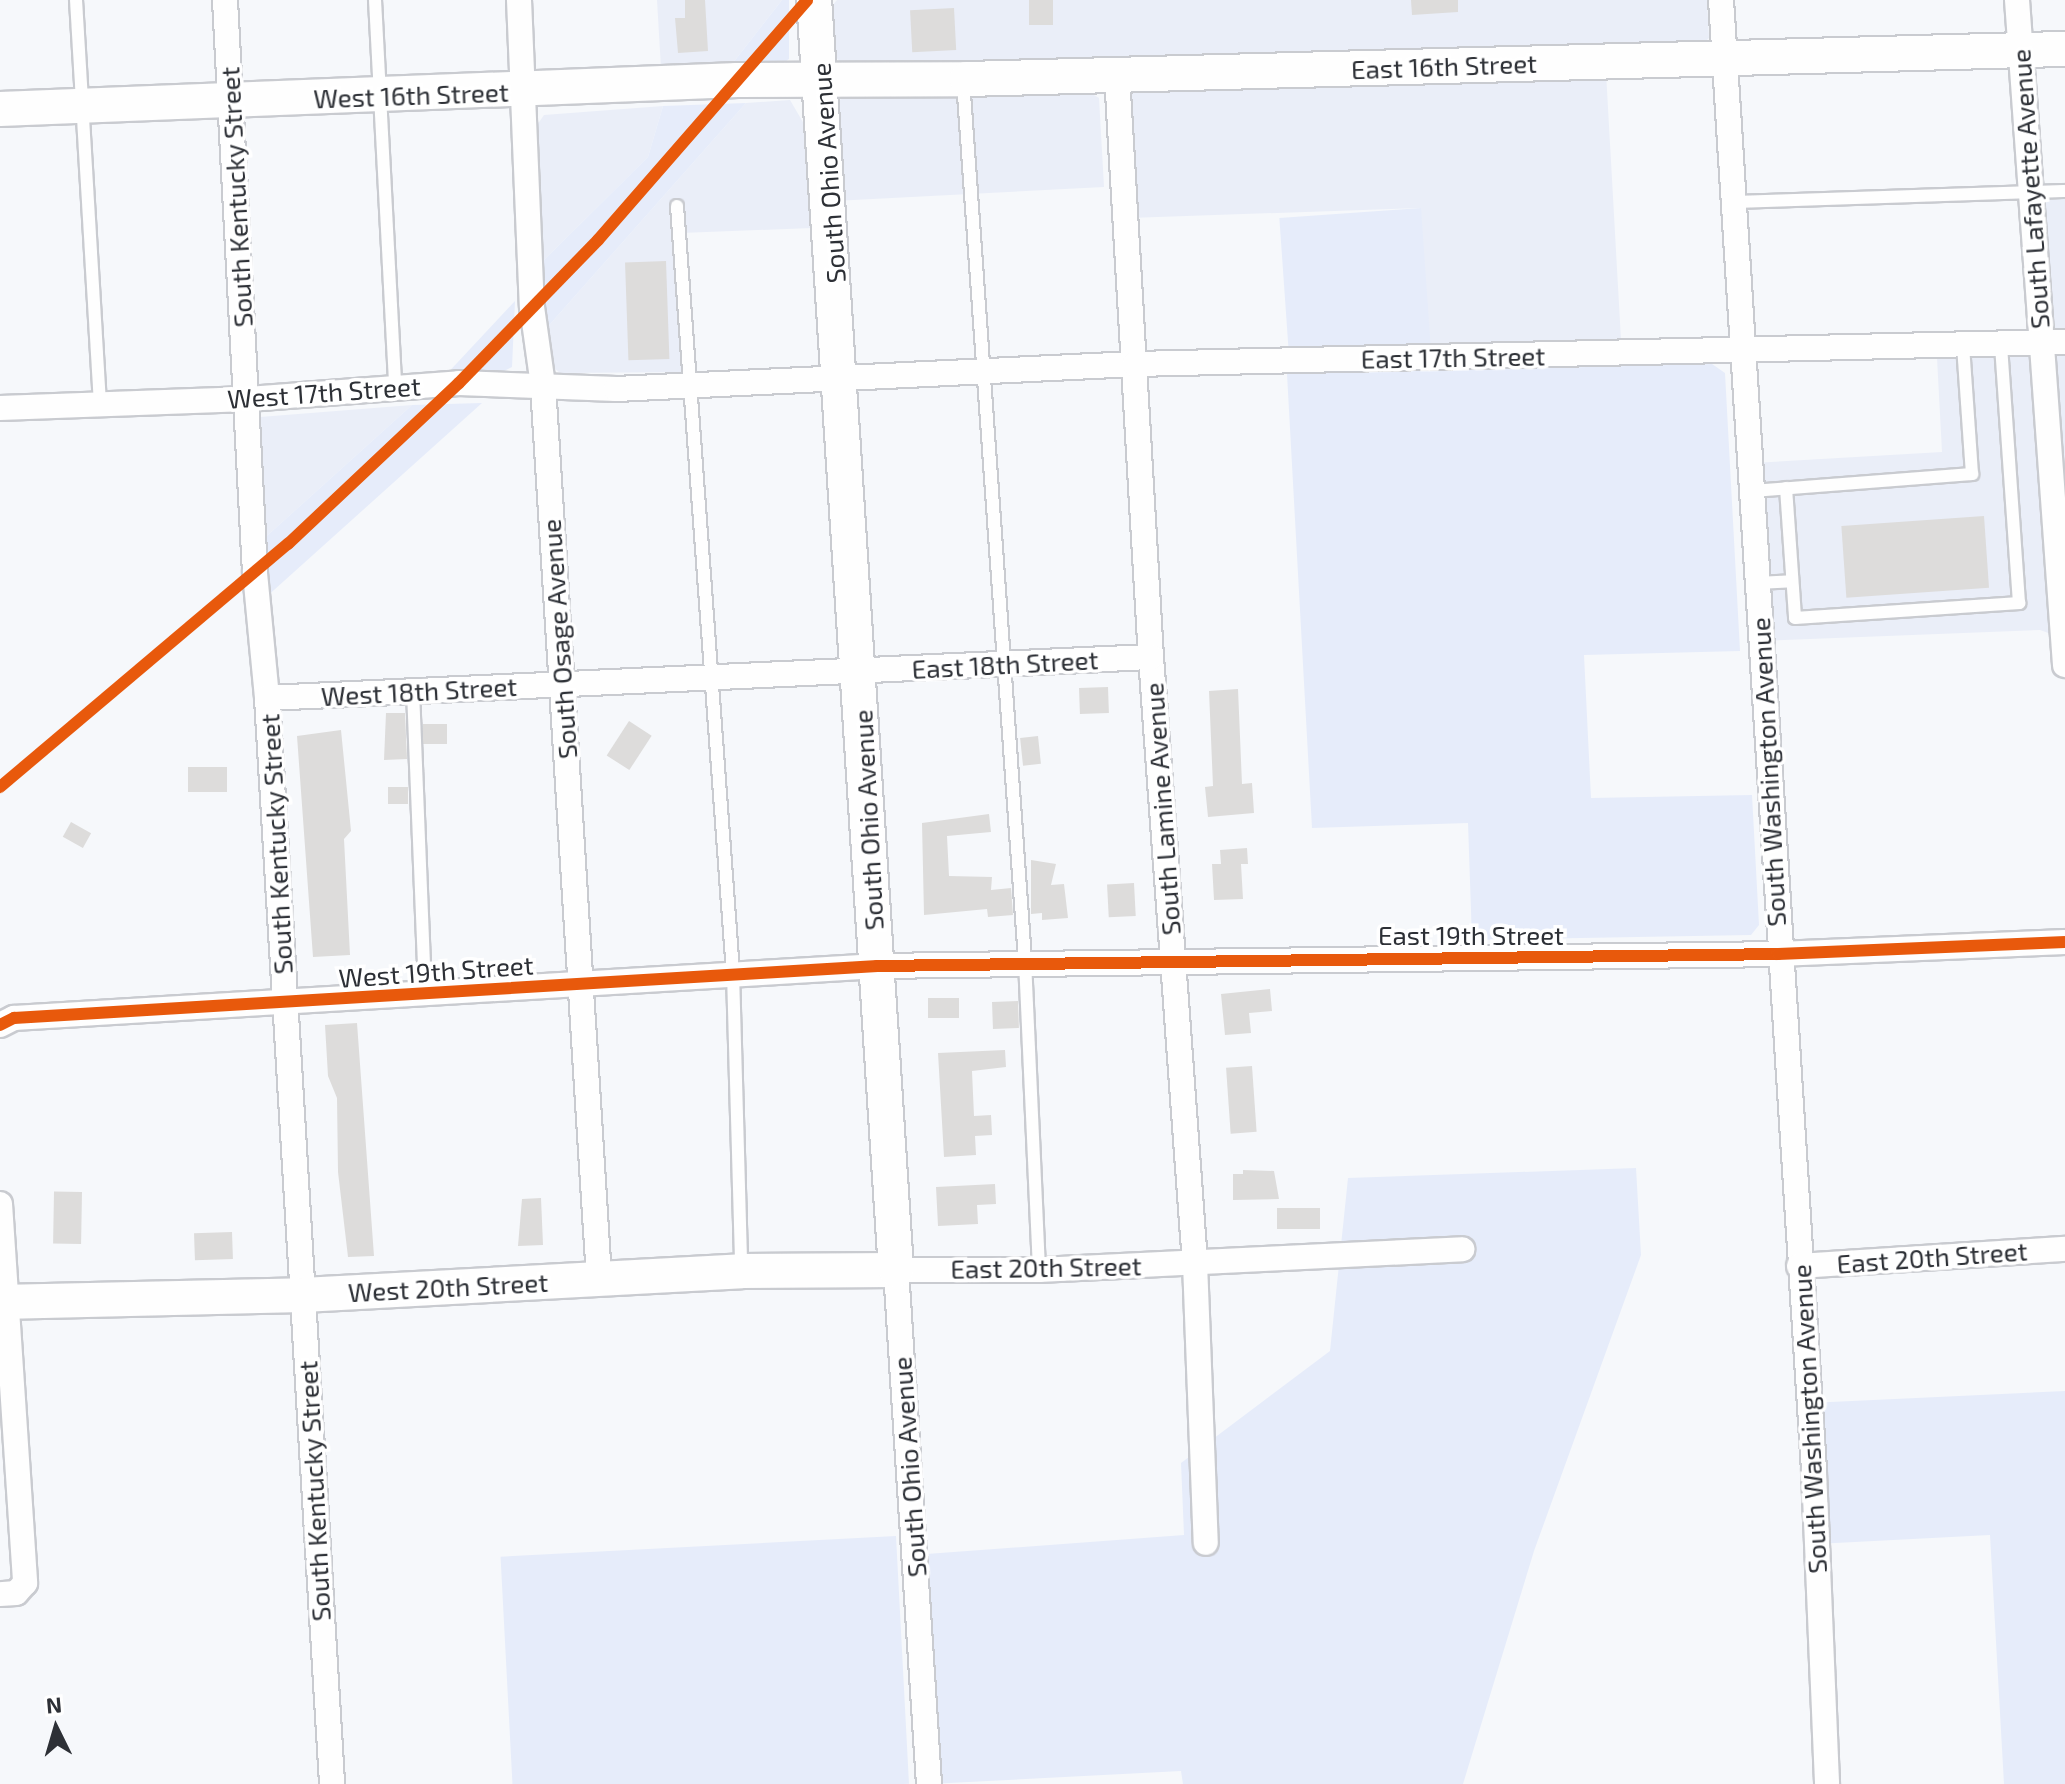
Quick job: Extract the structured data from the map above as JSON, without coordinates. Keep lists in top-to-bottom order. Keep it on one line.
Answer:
{"streets":{"main road":["East 16th Street","West 16th Street","South Ohio Avenue","West 20th Street"],"street":["South Lafayette Avenue","South Kentucky Street","East 17th Street","West 17th Street","South Osage Avenue","East 18th Street","West 18th Street","South Washington Avenue","South Lamine Avenue","East 19th Street","West 19th Street","East 20th Street"]},"crossings":[["East 16th Street","West 16th Street"],["East 16th Street","South Ohio Avenue"],["East 16th Street","South Lafayette Avenue"],["East 16th Street","South Washington Avenue"],["East 16th Street","South Lamine Avenue"],["West 16th Street","South Ohio Avenue"],["West 16th Street","South Kentucky Street"],["West 16th Street","South Osage Avenue"],["South Ohio Avenue","East 17th Street"],["South Ohio Avenue","West 17th Street"],["South Ohio Avenue","East 18th Street"],["South Ohio Avenue","West 18th Street"],["South Ohio Avenue","East 19th Street"],["South Ohio Avenue","West 19th Street"],["South Ohio Avenue","East 20th Street"],["South Ohio Avenue","West 20th Street"],["South Lafayette Avenue","East 17th Street"],["South Kentucky Street","West 17th Street"],["South Kentucky Street","West 18th Street"],["South Kentucky Street","West 19th Street"],["South Kentucky Street","West 20th Street"],["East 17th Street","West 17th Street"],["East 17th Street","South Washington Avenue"],["East 17th Street","South Lamine Avenue"],["West 17th Street","South Osage Avenue"],["South Osage Avenue","West 18th Street"],["South Osage Avenue","West 19th Street"],["South Osage Avenue","West 20th Street"],["East 18th Street","West 18th Street"],["East 18th Street","South Lamine Avenue"],["South Washington Avenue","East 19th Street"],["South Washington Avenue","East 20th Street"],["South Lamine Avenue","East 19th Street"],["South Lamine Avenue","East 20th Street"],["East 19th Street","West 19th Street"],["East 20th Street","West 20th Street"]],"north":"top"}
